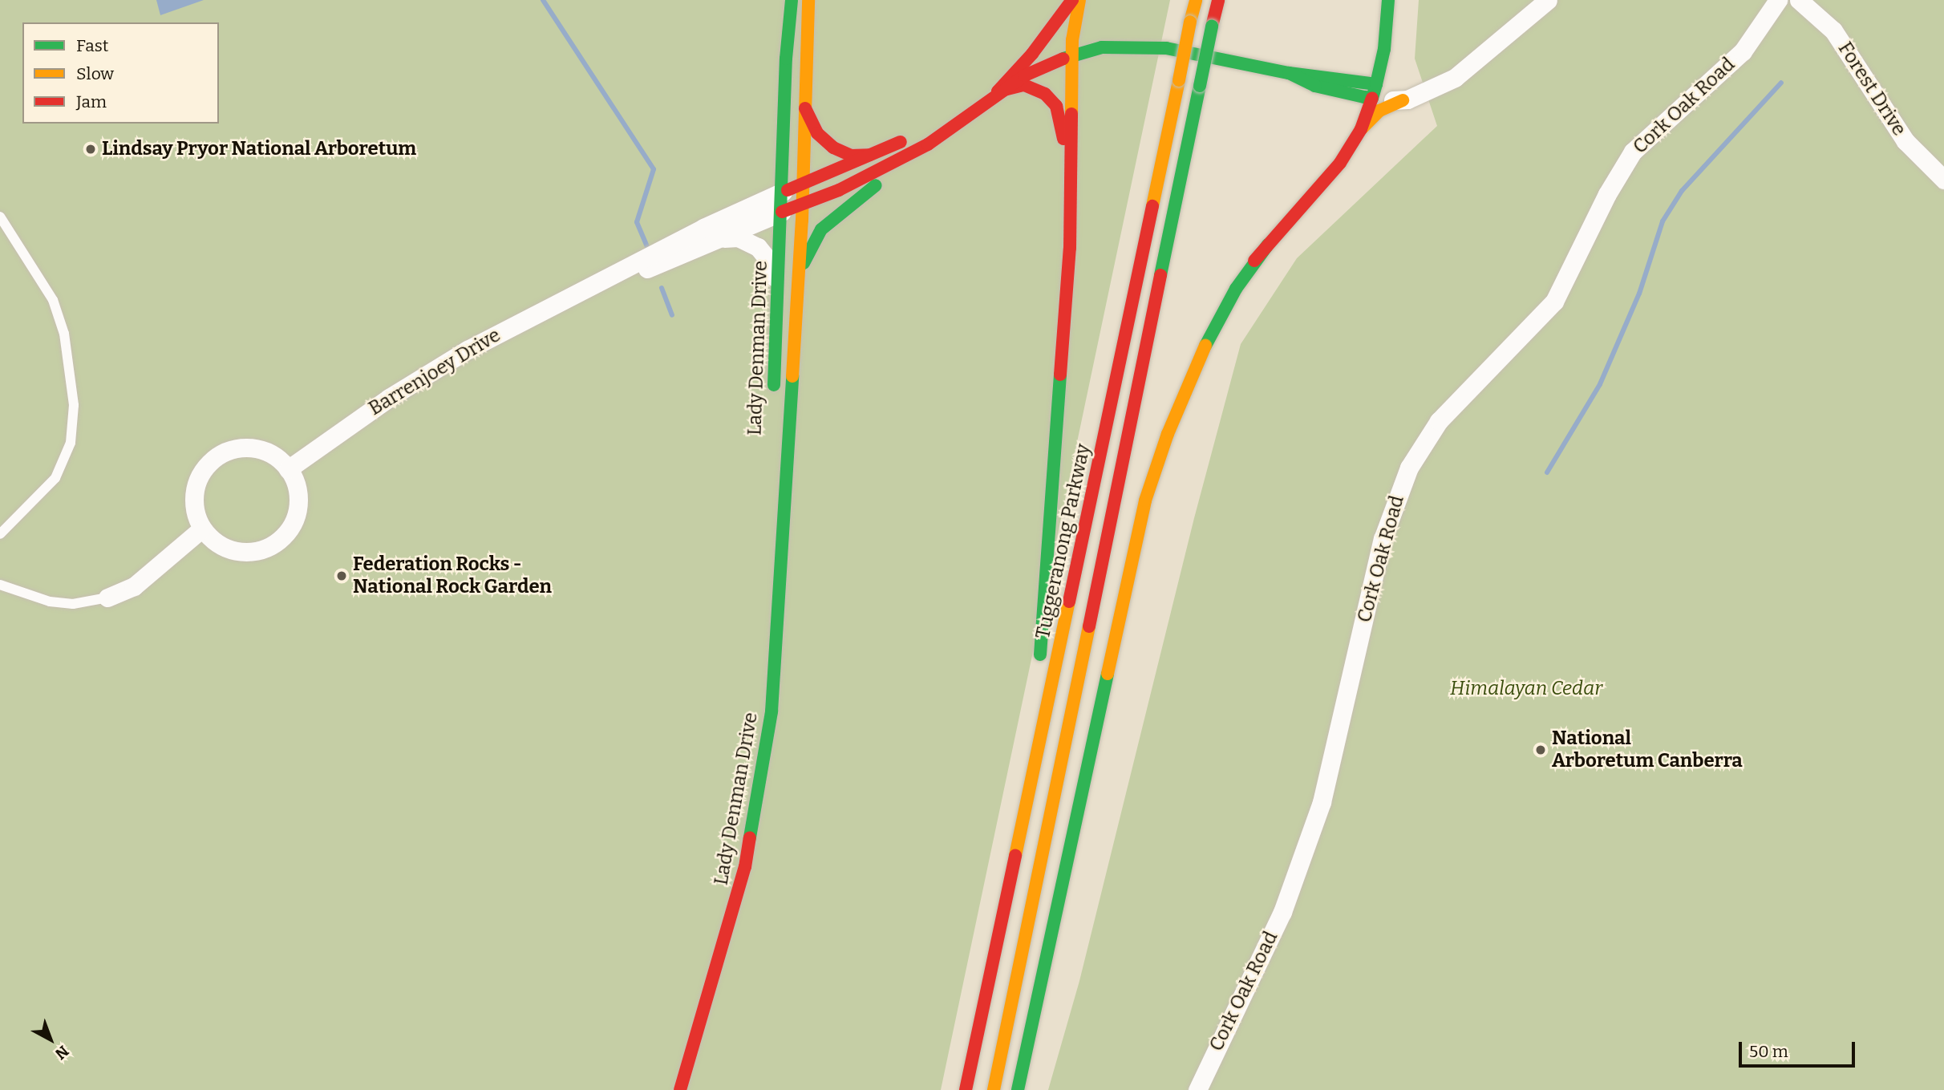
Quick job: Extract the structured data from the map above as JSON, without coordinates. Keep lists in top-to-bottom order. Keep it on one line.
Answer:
{"streets":{"main road":["Lady Denman Drive","Barrenjoey Drive","Tuggeranong Parkway"],"street":["Forest Drive","Cork Oak Road"]},"crossings":[["Lady Denman Drive","Barrenjoey Drive"]],"parks":["Himalayan Cedar"],"places":["Lindsay Pryor National Arboretum","Federation Rocks - National Rock Garden","National Arboretum Canberra"],"legend":["Fast","Slow","Jam"],"scale_bar":"50 m","north":"bottom right"}
